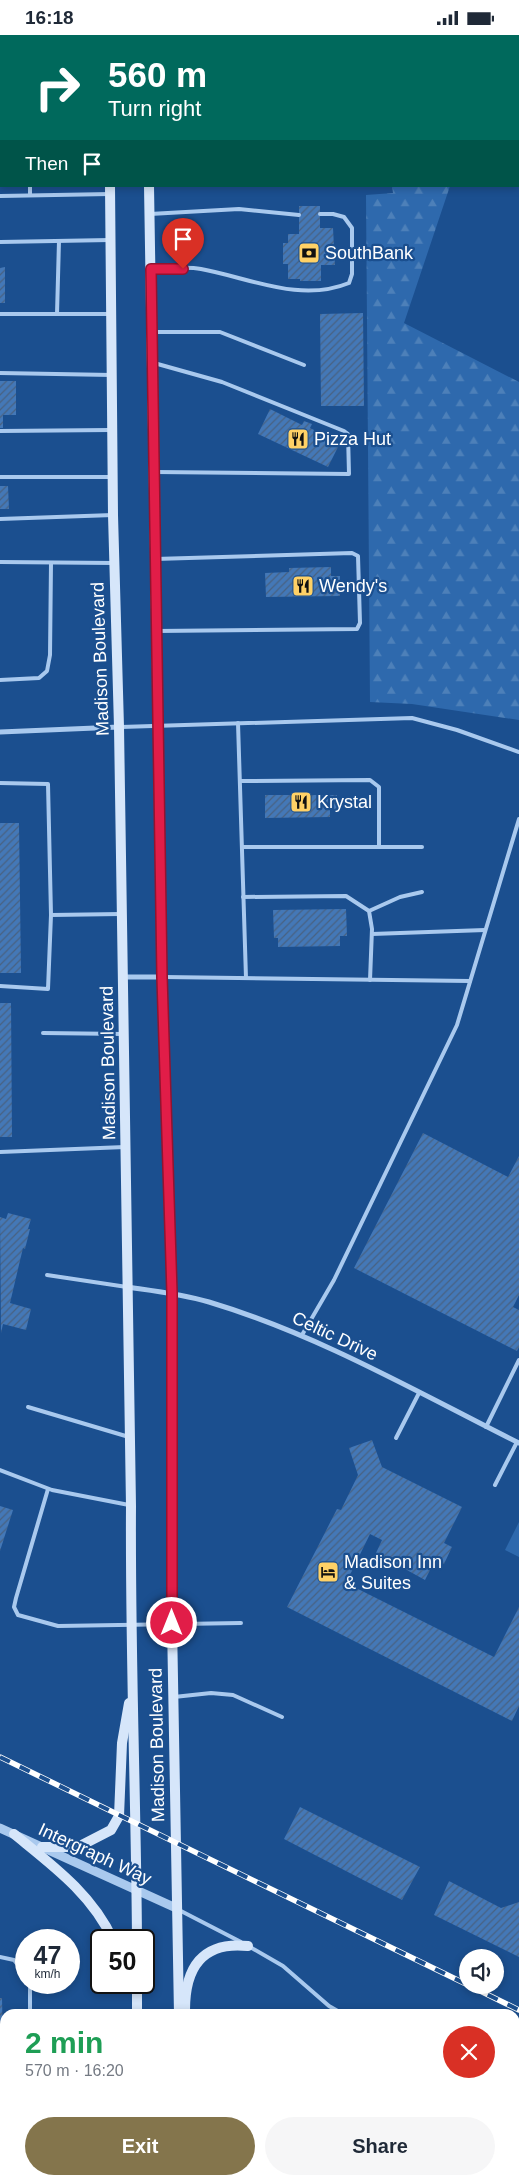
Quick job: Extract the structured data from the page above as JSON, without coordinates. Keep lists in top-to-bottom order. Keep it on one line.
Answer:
{"streets":{"main road":["Madison Boulevard"],"street":["Celtic Drive","Intergraph Way"]},"crossings":[["Madison Boulevard","Celtic Drive"],["Madison Boulevard","Intergraph Way"]],"places":{"bank":["SouthBank"],"restaurant":["Pizza Hut","Wendy's","Krystal"],"hotel":["Madison Inn & Suites"]},"page":{"status":"16:18","turn":["560 m","Turn right"],"then":"Then","speed":"47 km/h","limit":"50","heading":["2 min","570 m · 16:20"],"buttons":["Exit","Share"]}}
